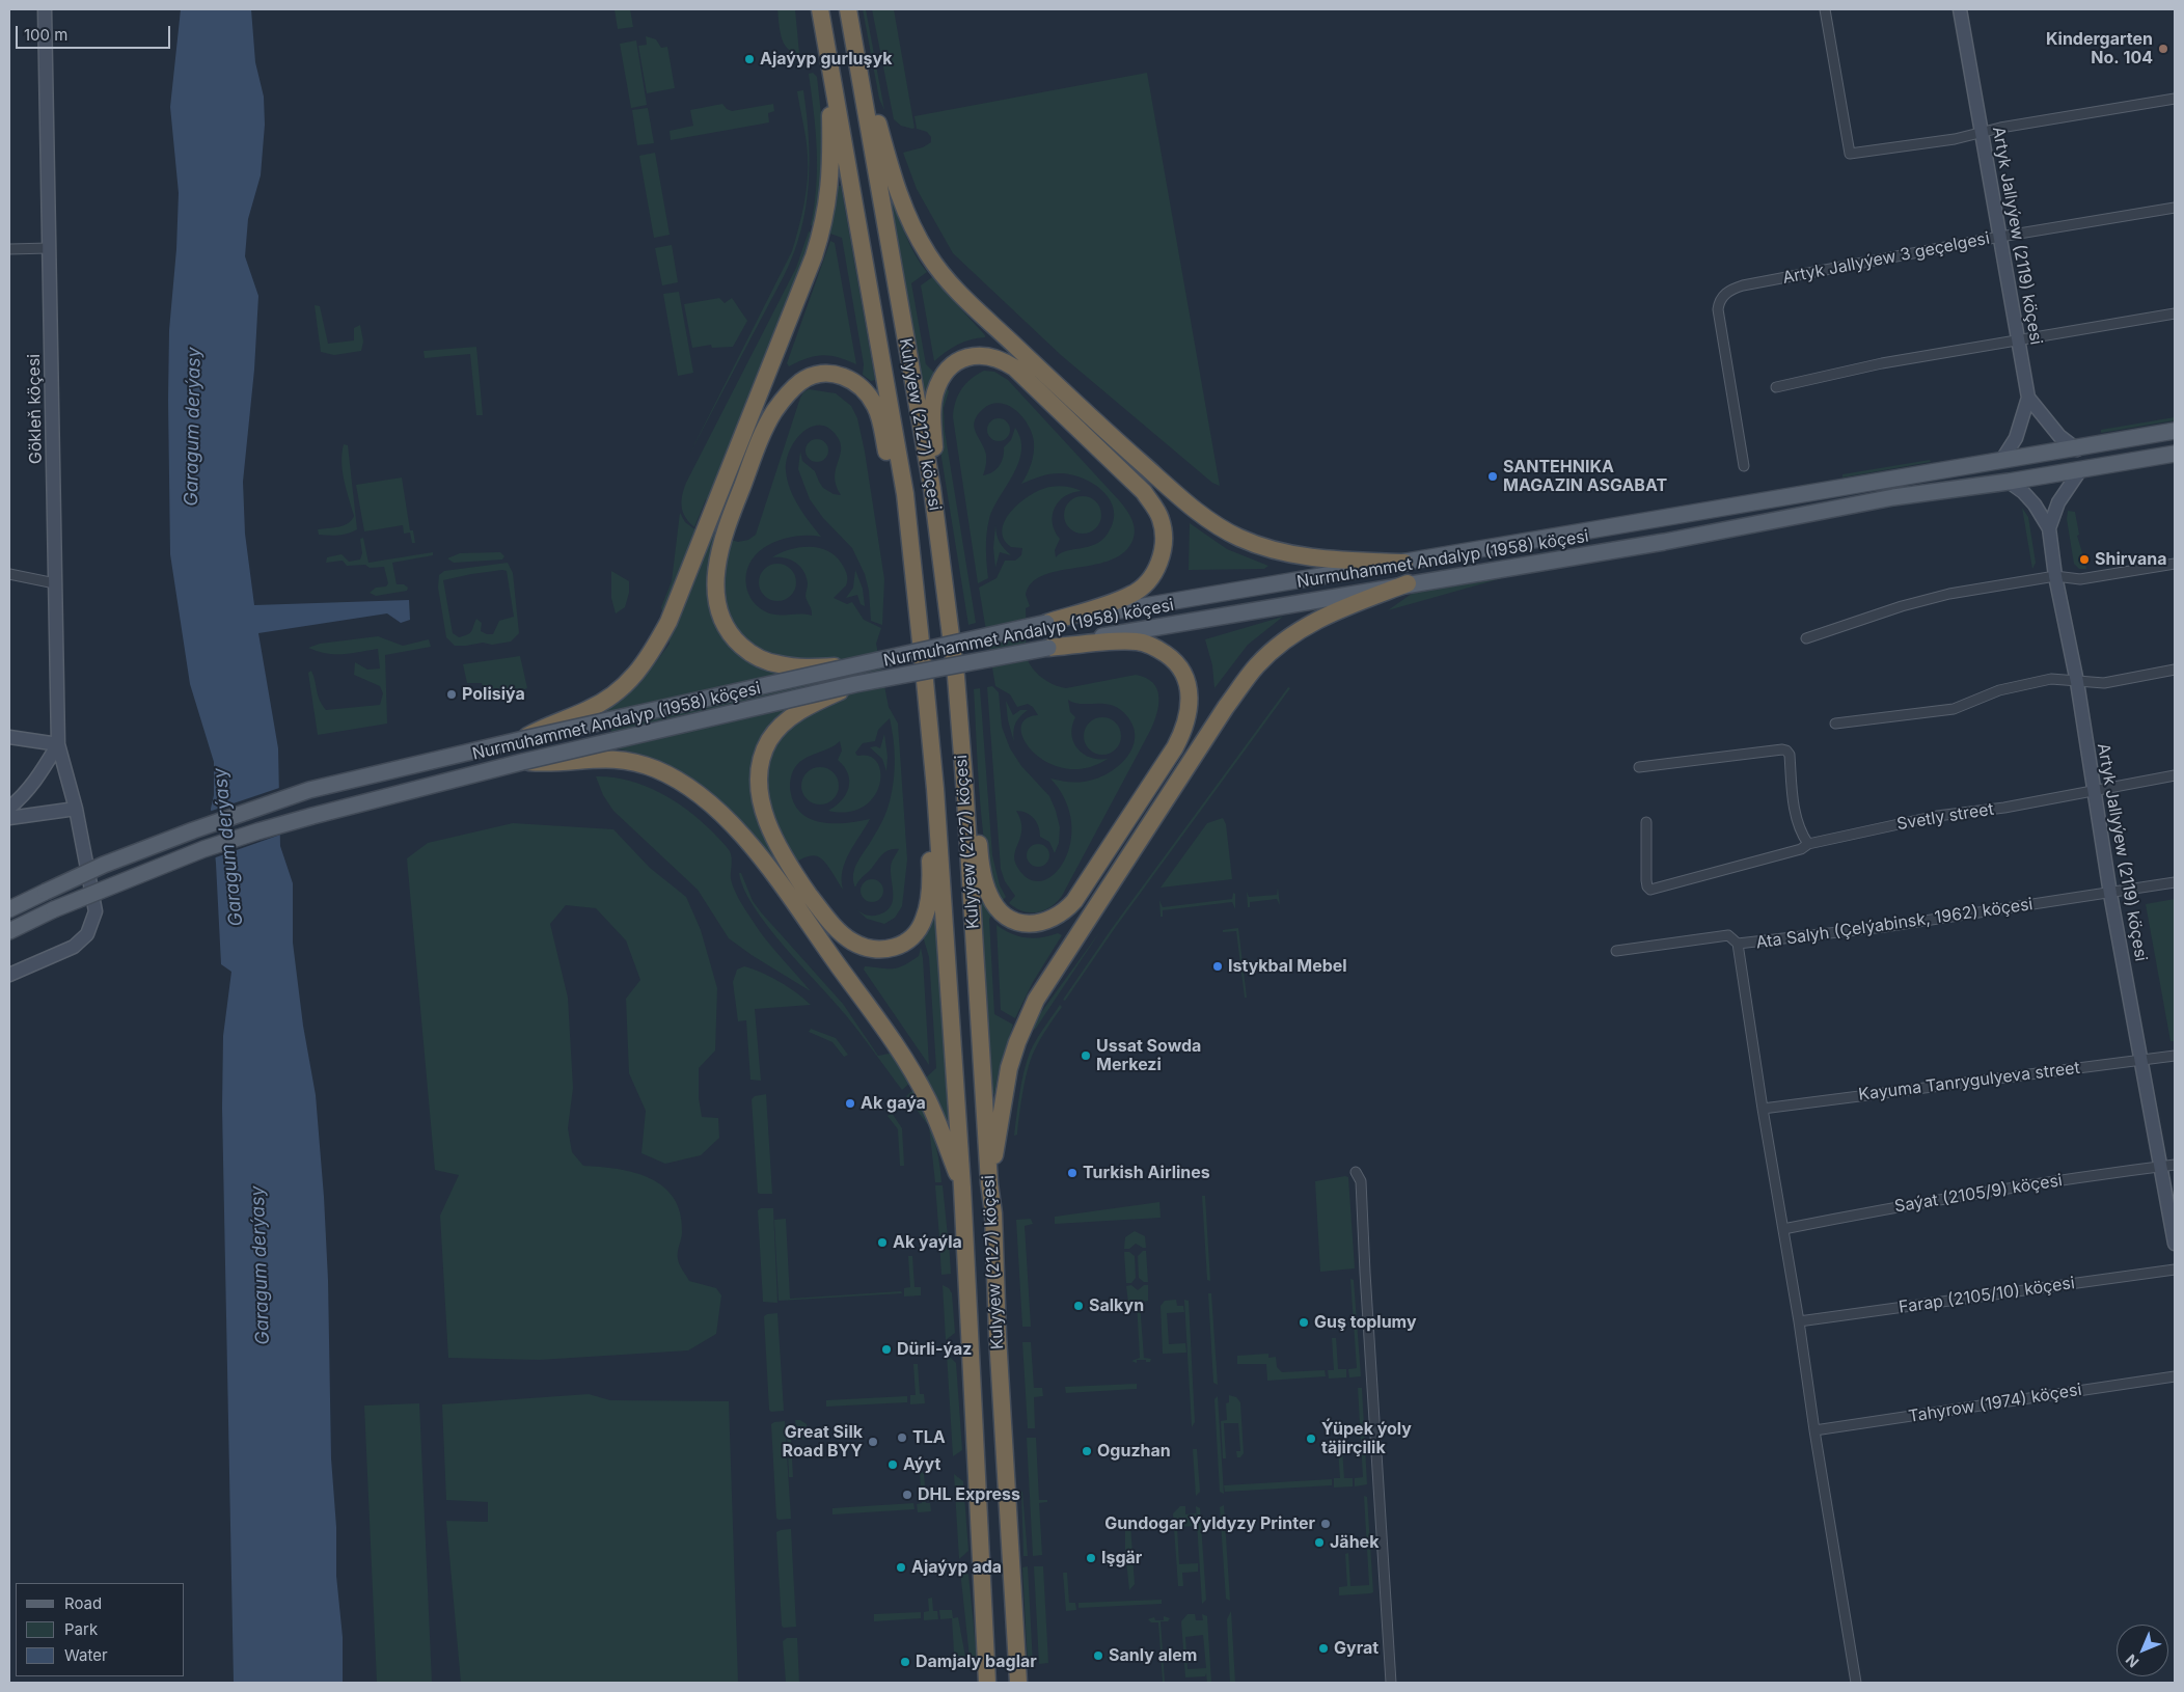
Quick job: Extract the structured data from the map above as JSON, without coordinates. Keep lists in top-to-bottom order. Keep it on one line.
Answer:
{"streets":{"highway":["Kulyýew (2127) köçesi"],"main road":["Nurmuhammet Andalyp (1958) köçesi"],"street":["Artyk Jallyýew (2119) köçesi","Artyk Jallyýew 3 geçelgesi","Gökleň köçesi","Svetly street","Ata Salyh (Çelýabinsk, 1962) köçesi","Kayuma Tanrygulyeva street","Saýat (2105/9) köçesi","Farap (2105/10) köçesi","Tahyrow (1974) köçesi"]},"crossings":[["Artyk Jallyýew (2119) köçesi","Artyk Jallyýew 3 geçelgesi"],["Artyk Jallyýew (2119) köçesi","Nurmuhammet Andalyp (1958) köçesi"],["Artyk Jallyýew (2119) köçesi","Svetly street"],["Artyk Jallyýew (2119) köçesi","Ata Salyh (Çelýabinsk, 1962) köçesi"],["Artyk Jallyýew (2119) köçesi","Kayuma Tanrygulyeva street"],["Artyk Jallyýew (2119) köçesi","Saýat (2105/9) köçesi"]],"water":["Garagum derýasy"],"places":["Kindergarten No. 104","Ajaýyp gurluşyk","SANTEHNIKA MAGAZIN ASGABAT","Shirvana","Polisiýa","Istykbal Mebel","Ussat Sowda Merkezi","Ak gaýa","Turkish Airlines","Ak ýaýla","Salkyn","Guş toplumy","Dürli-ýaz","TLA","Ýüpek ýoly täjirçilik","Great Silk Road BYY","Oguzhan","Aýyt","DHL Express","Gundogar Yyldyzy Printer","Jähek","Işgär","Ajaýyp ada","Gyrat","Sanly alem","Damjaly baglar"],"legend":["Road","Park","Water"],"scale_bar":"100 m","north":"bottom left"}
